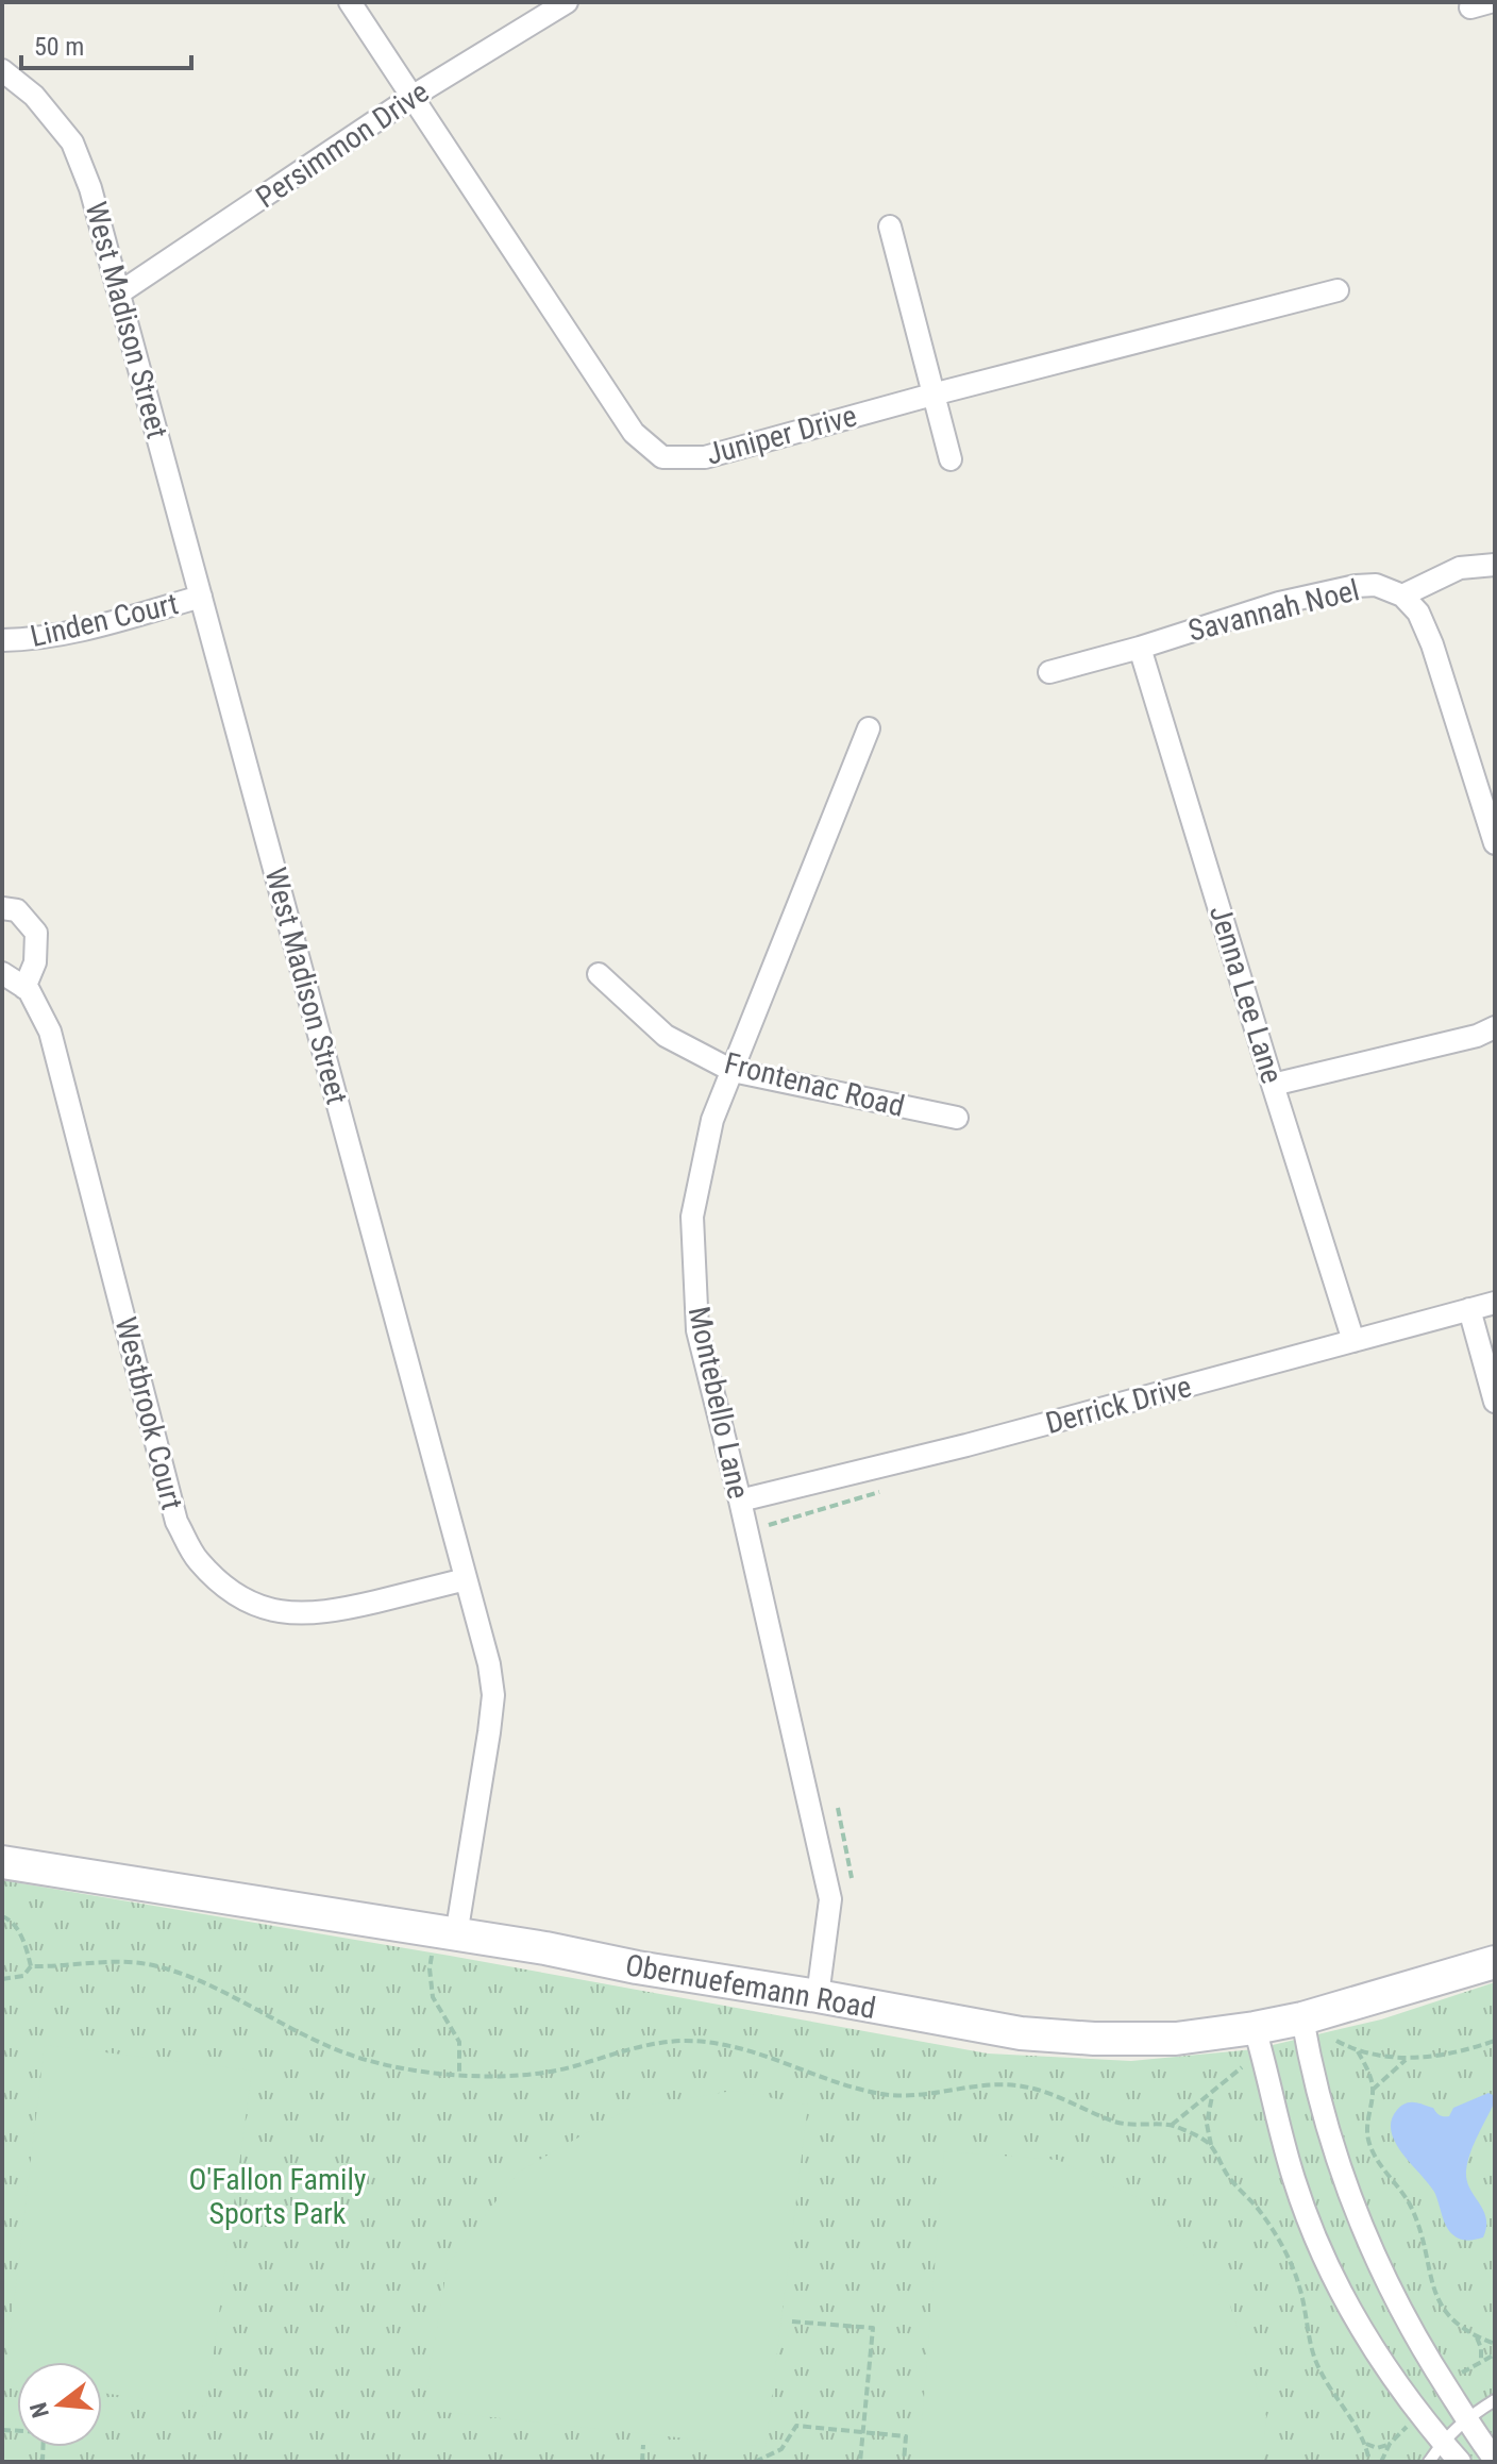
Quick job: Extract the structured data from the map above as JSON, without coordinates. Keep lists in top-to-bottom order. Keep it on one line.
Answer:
{"streets":{"street":["Persimmon Drive","West Madison Street","Juniper Drive","Savannah Noel","Linden Court","Jenna Lee Lane","Frontenac Road","Montebello Lane","Derrick Drive","Westbrook Court","Obernuefemann Road"]},"crossings":[["Persimmon Drive","West Madison Street"],["Persimmon Drive","Juniper Drive"],["West Madison Street","Linden Court"],["West Madison Street","Westbrook Court"],["West Madison Street","Obernuefemann Road"],["Savannah Noel","Jenna Lee Lane"],["Jenna Lee Lane","Derrick Drive"],["Frontenac Road","Montebello Lane"],["Montebello Lane","Derrick Drive"],["Montebello Lane","Obernuefemann Road"]],"parks":["O'Fallon Family Sports Park"],"scale_bar":"50 m","north":"left"}
